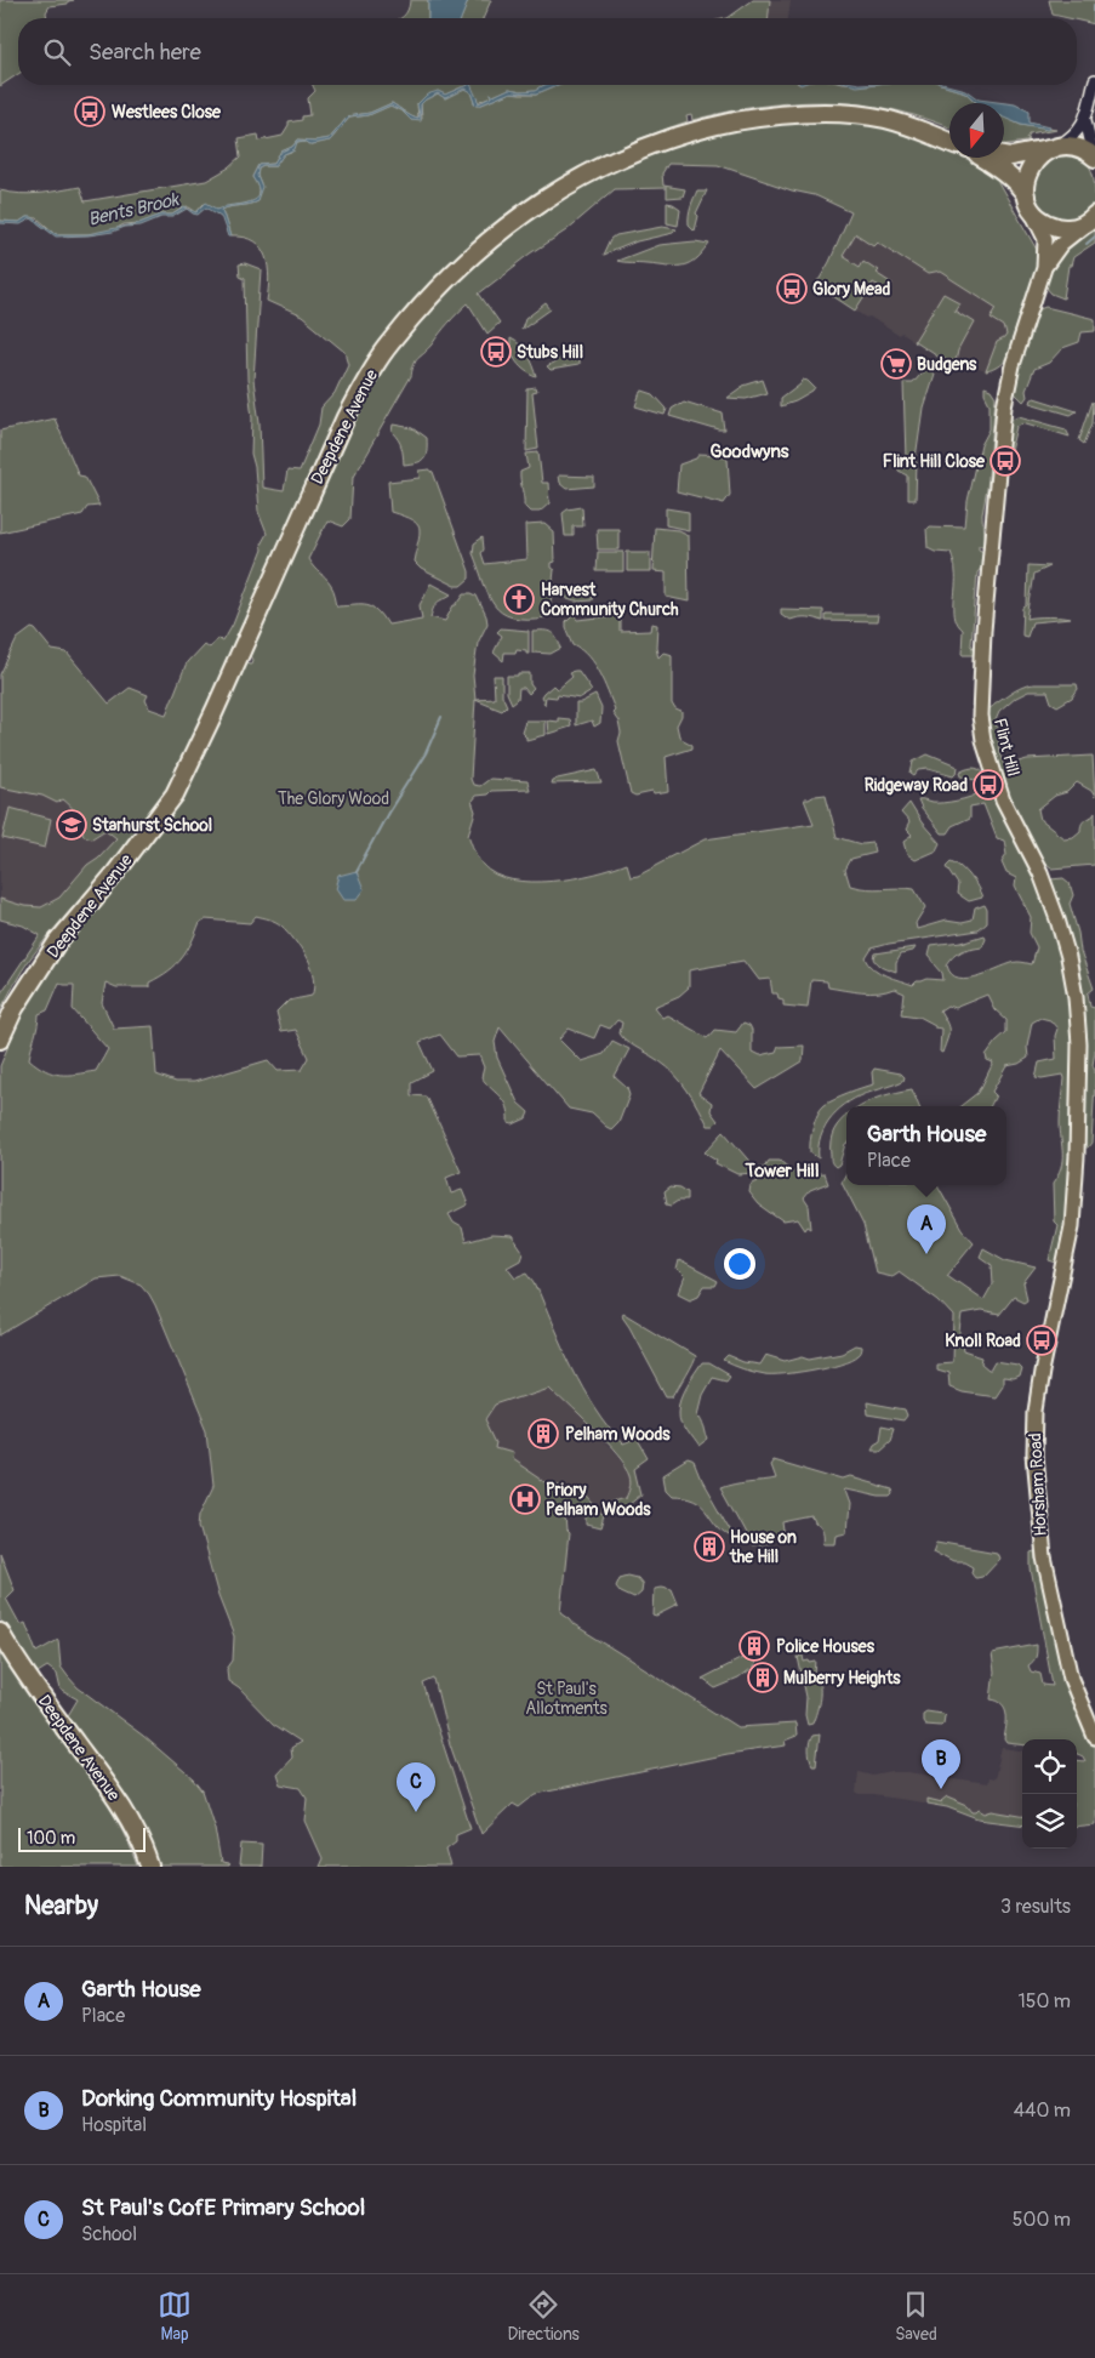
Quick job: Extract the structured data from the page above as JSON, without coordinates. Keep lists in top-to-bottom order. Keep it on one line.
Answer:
{"streets":{"highway":["Deepdene Avenue"],"main road":["Flint Hill","Horsham Road"]},"crossings":[["Flint Hill","Horsham Road"]],"districts":["Goodwyns","Tower Hill"],"water":["Bents Brook"],"parks":["The Glory Wood","St Paul's Allotments"],"places":{"bus stop":["Westlees Close","Glory Mead","Stubs Hill","Flint Hill Close","Ridgeway Road","Knoll Road"],"supermarket":["Budgens"],"church":["Harvest Community Church"],"school or university":["Starhurst School"],"building":["Pelham Woods","House on the Hill","Police Houses","Mulberry Heights"],"hospital":["Priory Pelham Woods"]},"scale_bar":"100 m","north":"bottom","page":{"search":"Search here","popup":["Garth House","Place"],"pins":["A","B","C"],"scale":"100 m","heading":["Nearby","3 results"],"list":[{"mark":"A","name":"Garth House","note":"Place","value":"150 m"},{"mark":"B","name":"Dorking Community Hospital","note":"Hospital","value":"440 m"},{"mark":"C","name":"St Paul's CofE Primary School","note":"School","value":"500 m"}],"nav":["Map","Directions","Saved"]}}
